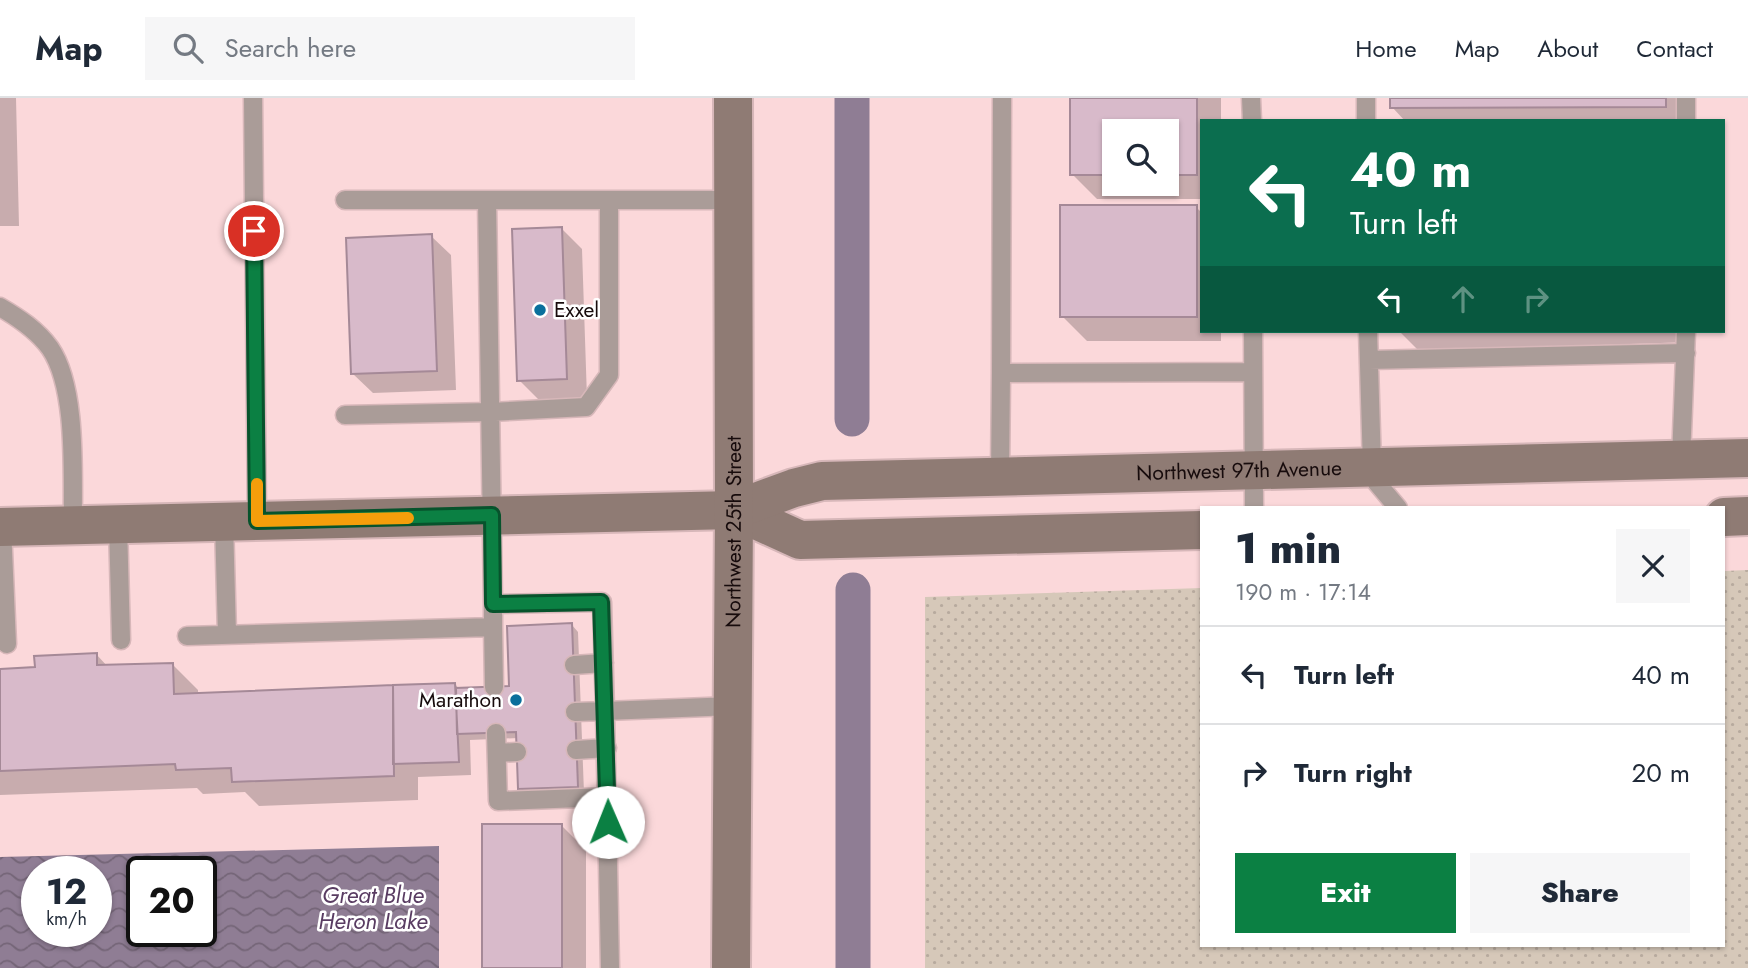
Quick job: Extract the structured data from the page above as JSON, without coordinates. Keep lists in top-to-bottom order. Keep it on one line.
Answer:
{"streets":{"street":["Northwest 97th Avenue","Northwest 25th Street"]},"crossings":[["Northwest 97th Avenue","Northwest 25th Street"]],"water":["Great Blue Heron Lake"],"places":["Exxel","Marathon"],"page":{"header":"Map","search":"Search here","nav":["Home","Map","About","Contact"],"turn":["40 m","Turn left"],"heading":["1 min","190 m · 17:14"],"list":[{"name":"Turn left","value":"40 m"},{"name":"Turn right","value":"20 m"}],"buttons":["Exit","Share"],"speed":"12 km/h","limit":"20"}}
